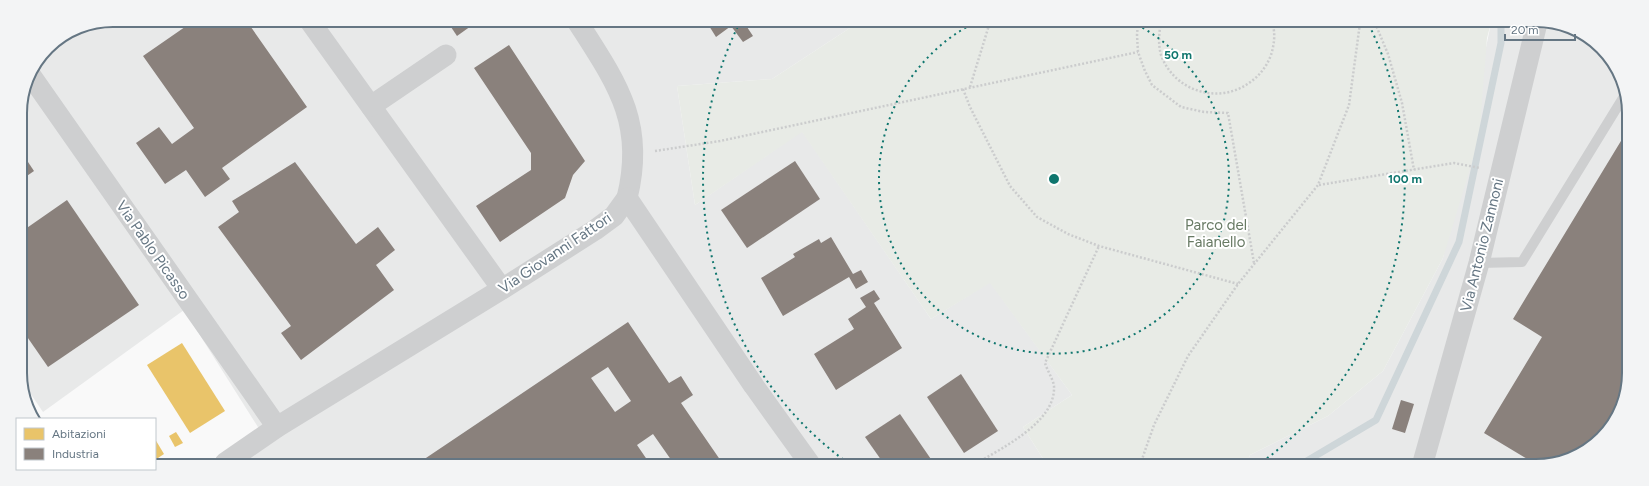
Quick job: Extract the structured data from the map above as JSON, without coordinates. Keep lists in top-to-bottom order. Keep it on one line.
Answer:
{"streets":{"street":["Via Antonio Zannoni","Via Pablo Picasso","Via Giovanni Fattori"]},"crossings":[["Via Pablo Picasso","Via Giovanni Fattori"]],"parks":["Parco del Faianello"],"legend":["Abitazioni","Industria"],"scale_bar":"20 m","rings":["50 m","100 m"]}
